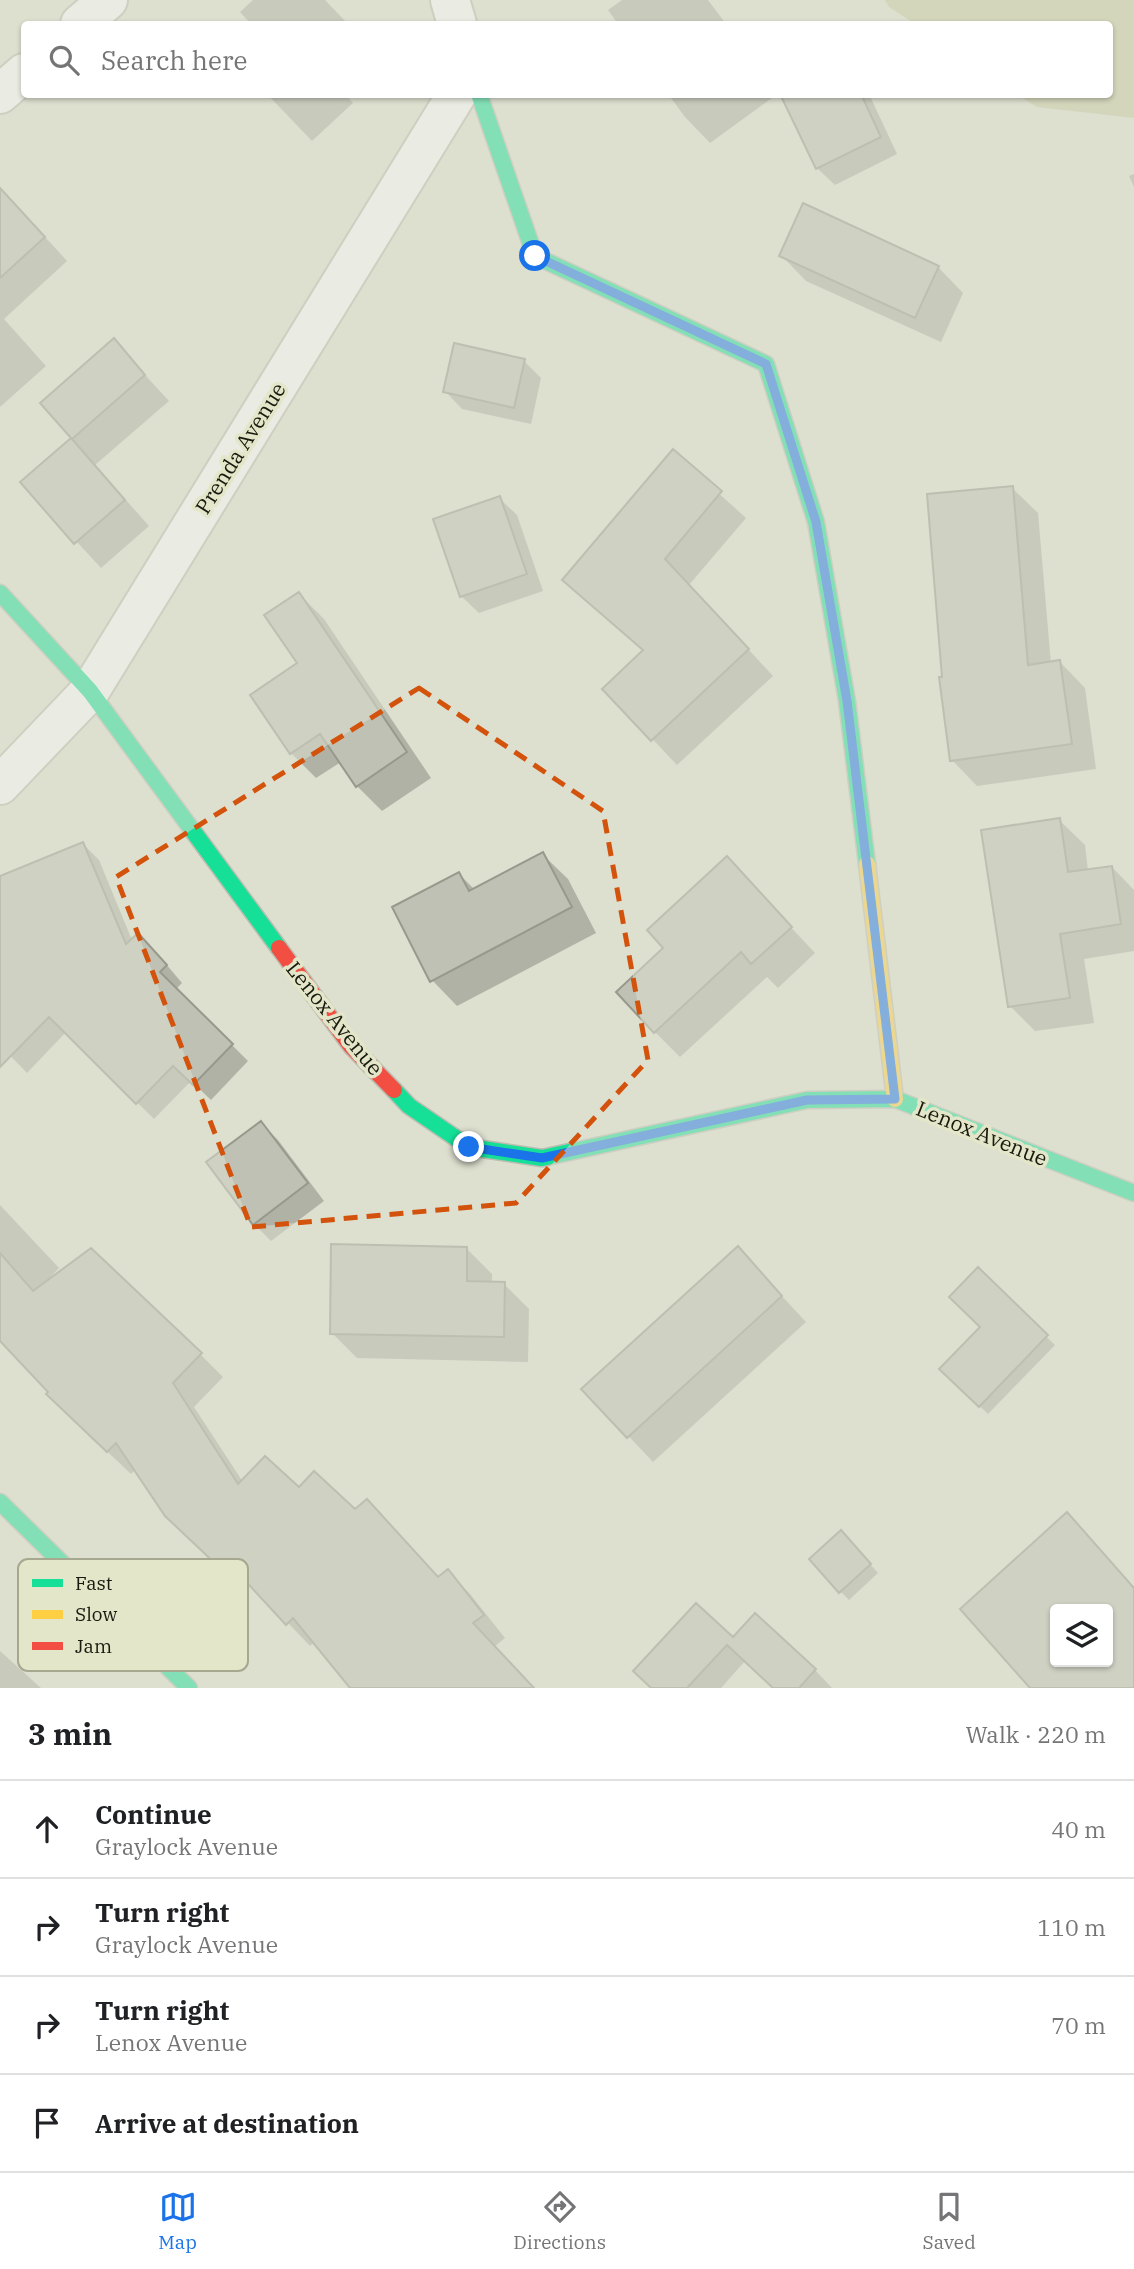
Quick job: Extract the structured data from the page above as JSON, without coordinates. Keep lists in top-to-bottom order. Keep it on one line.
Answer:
{"streets":{"street":["Prenda Avenue","Lenox Avenue"]},"crossings":[["Prenda Avenue","Lenox Avenue"]],"legend":["Fast","Slow","Jam"],"page":{"search":"Search here","heading":["3 min","Walk · 220 m"],"list":[["Continue","Graylock Avenue","40 m"],["Turn right","Graylock Avenue","110 m"],["Turn right","Lenox Avenue","70 m"],"Arrive at destination"],"nav":["Map","Directions","Saved"]}}
